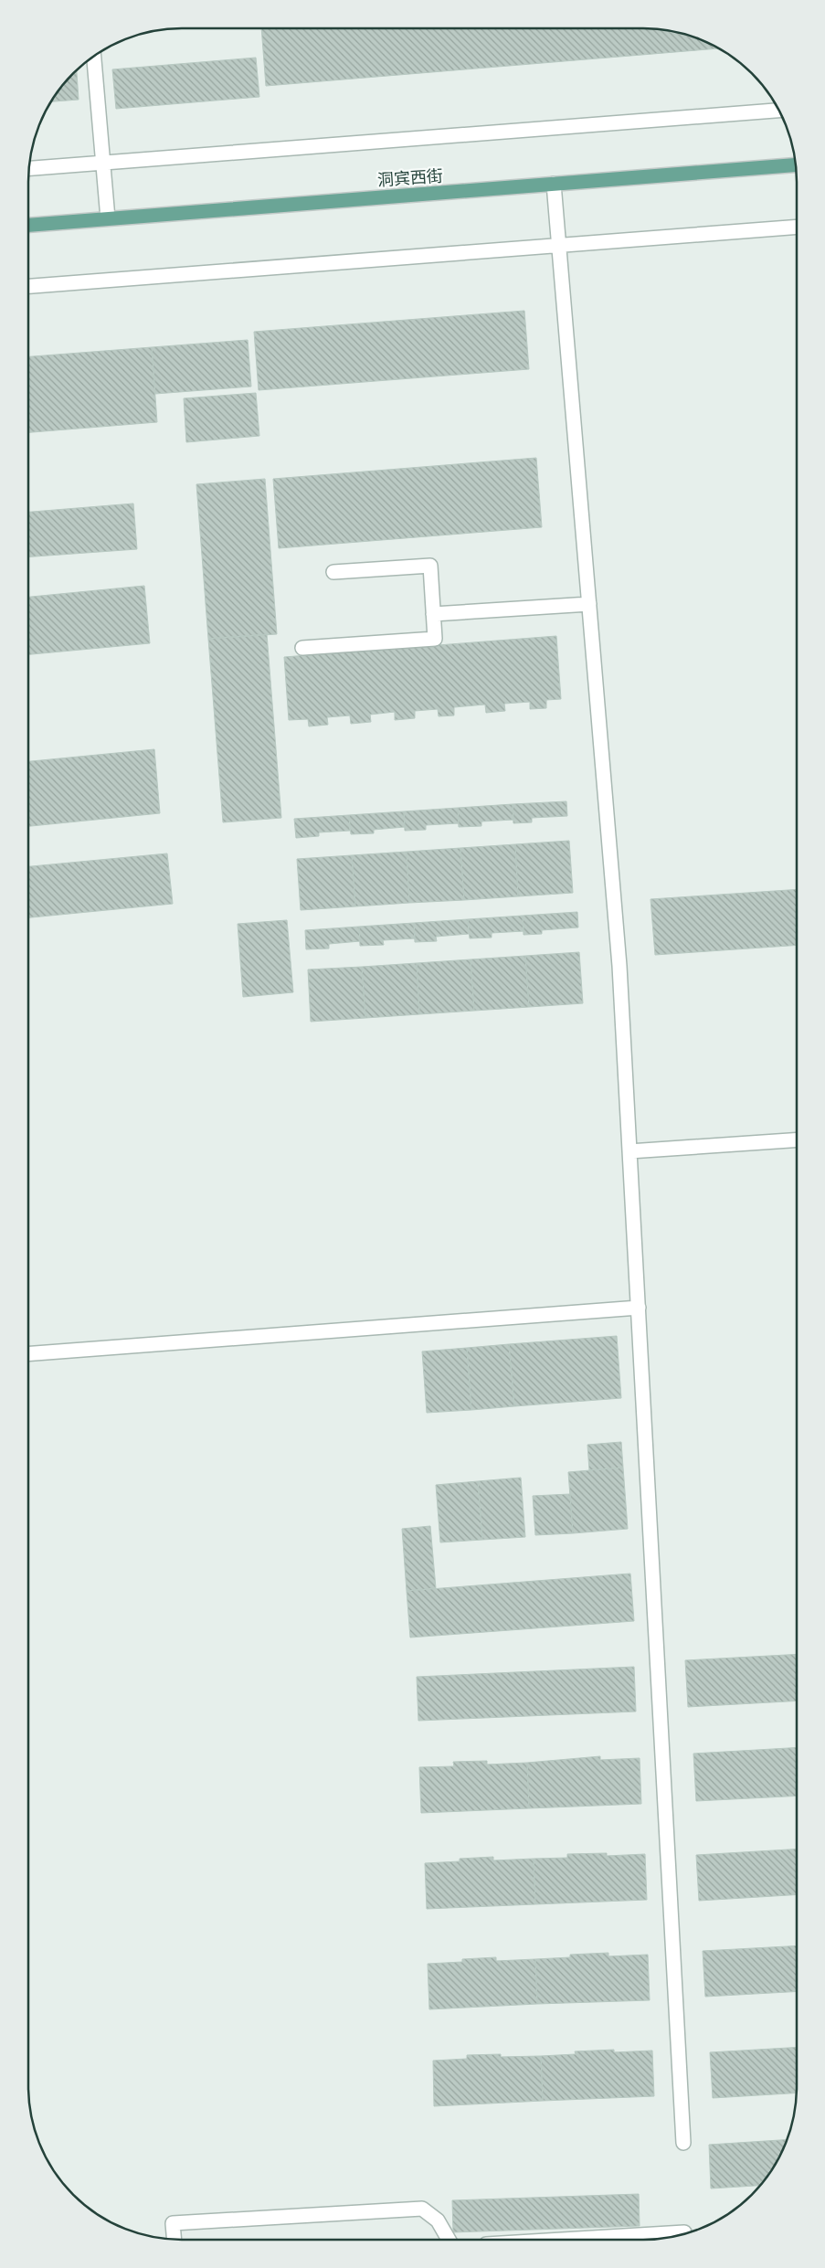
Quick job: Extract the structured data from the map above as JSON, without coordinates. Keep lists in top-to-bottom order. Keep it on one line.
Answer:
{"streets":{"main road":["洞宾西街"]}}
